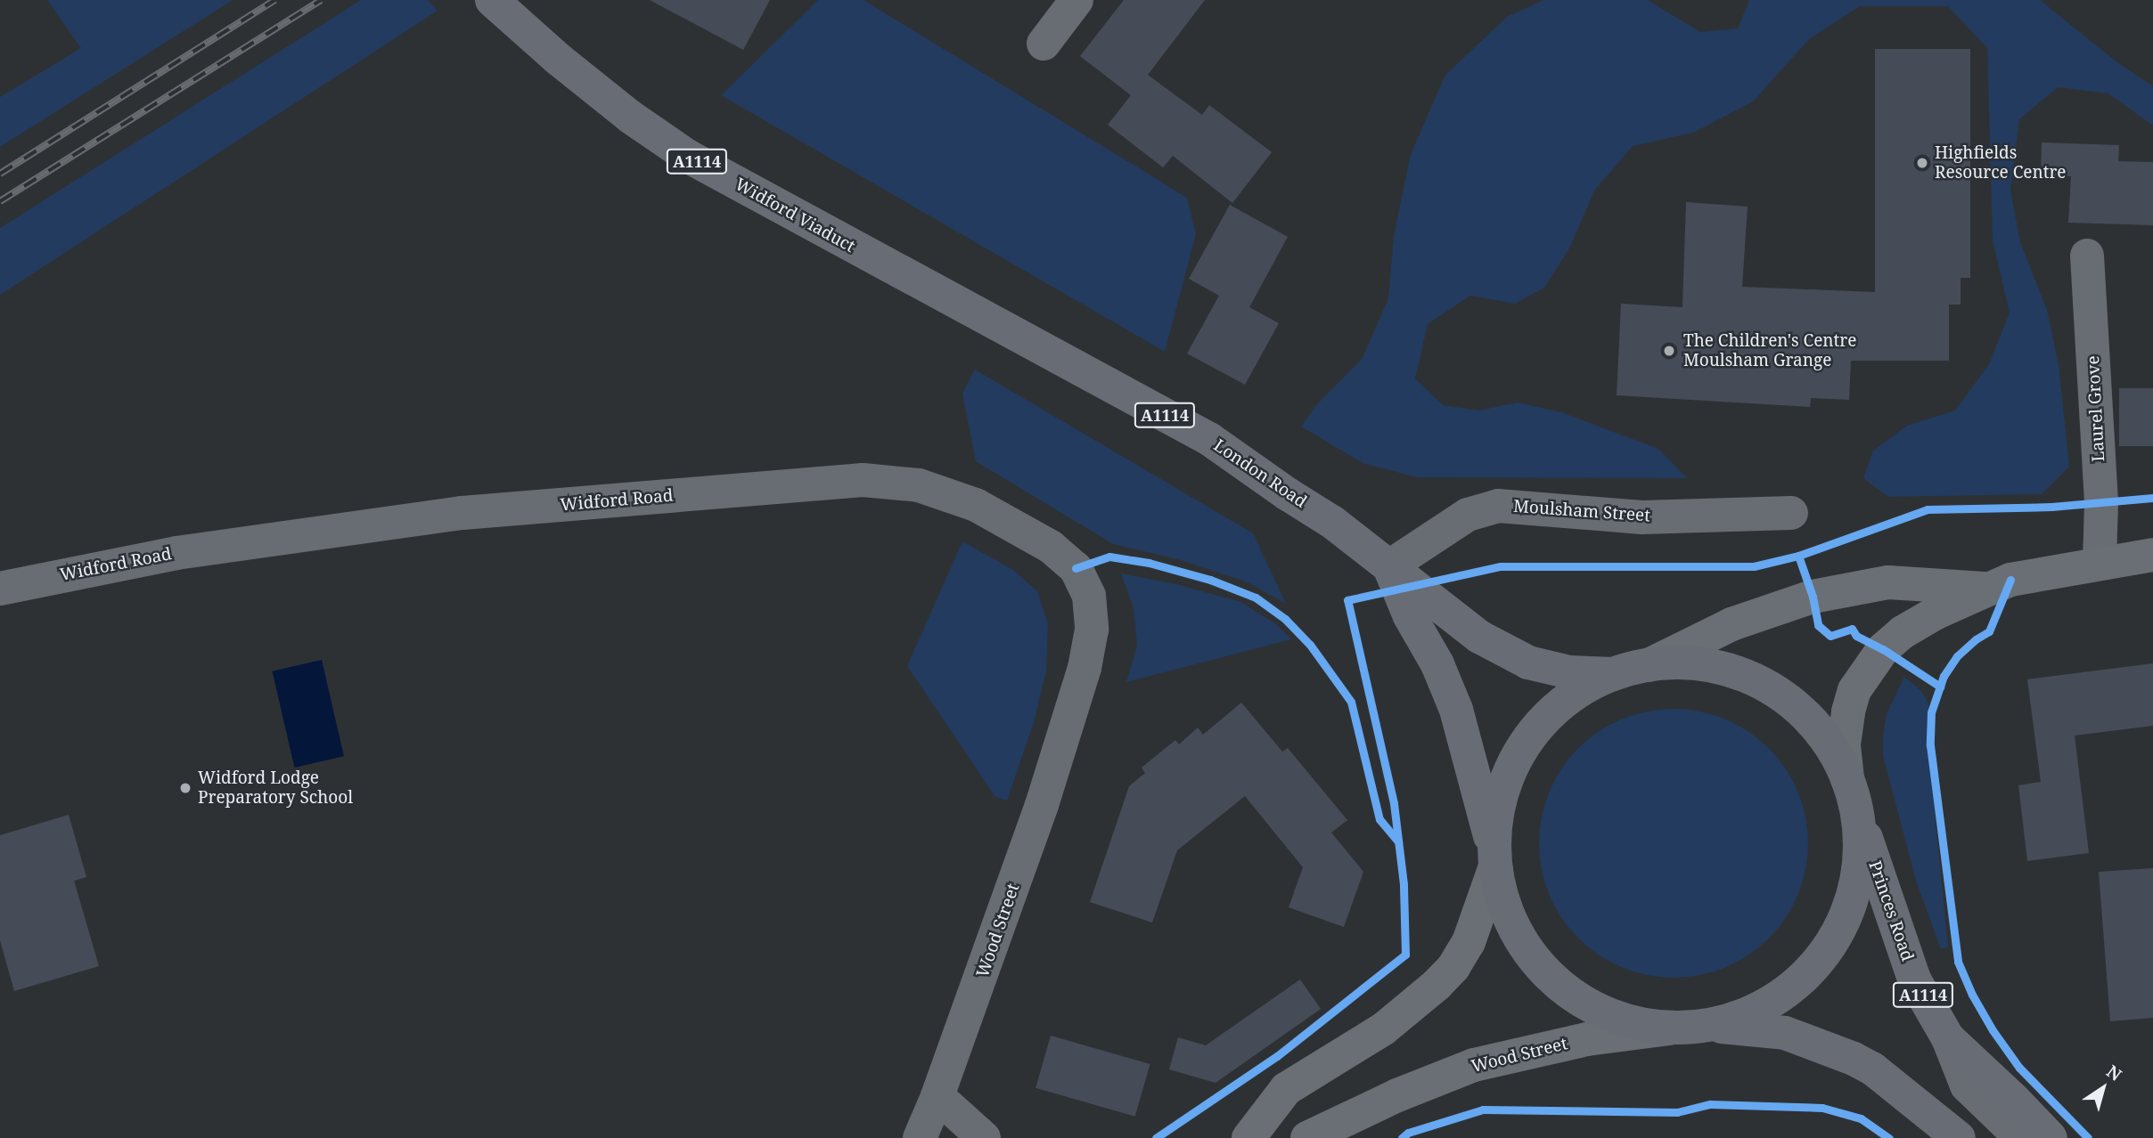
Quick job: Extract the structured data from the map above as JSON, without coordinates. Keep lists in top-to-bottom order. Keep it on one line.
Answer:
{"streets":{"main road":["A1114","Widford Viaduct","London Road","Princes Road","Wood Street"],"street":["Laurel Grove","Widford Road","Moulsham Street"]},"crossings":[["A1114","London Road"],["A1114","Princes Road"],["A1114","Wood Street"],["Widford Viaduct","London Road"],["London Road","Moulsham Street"],["Widford Road","Wood Street"]],"places":["Highfields Resource Centre","The Children's Centre Moulsham Grange","Widford Lodge Preparatory School"],"north":"top right"}
